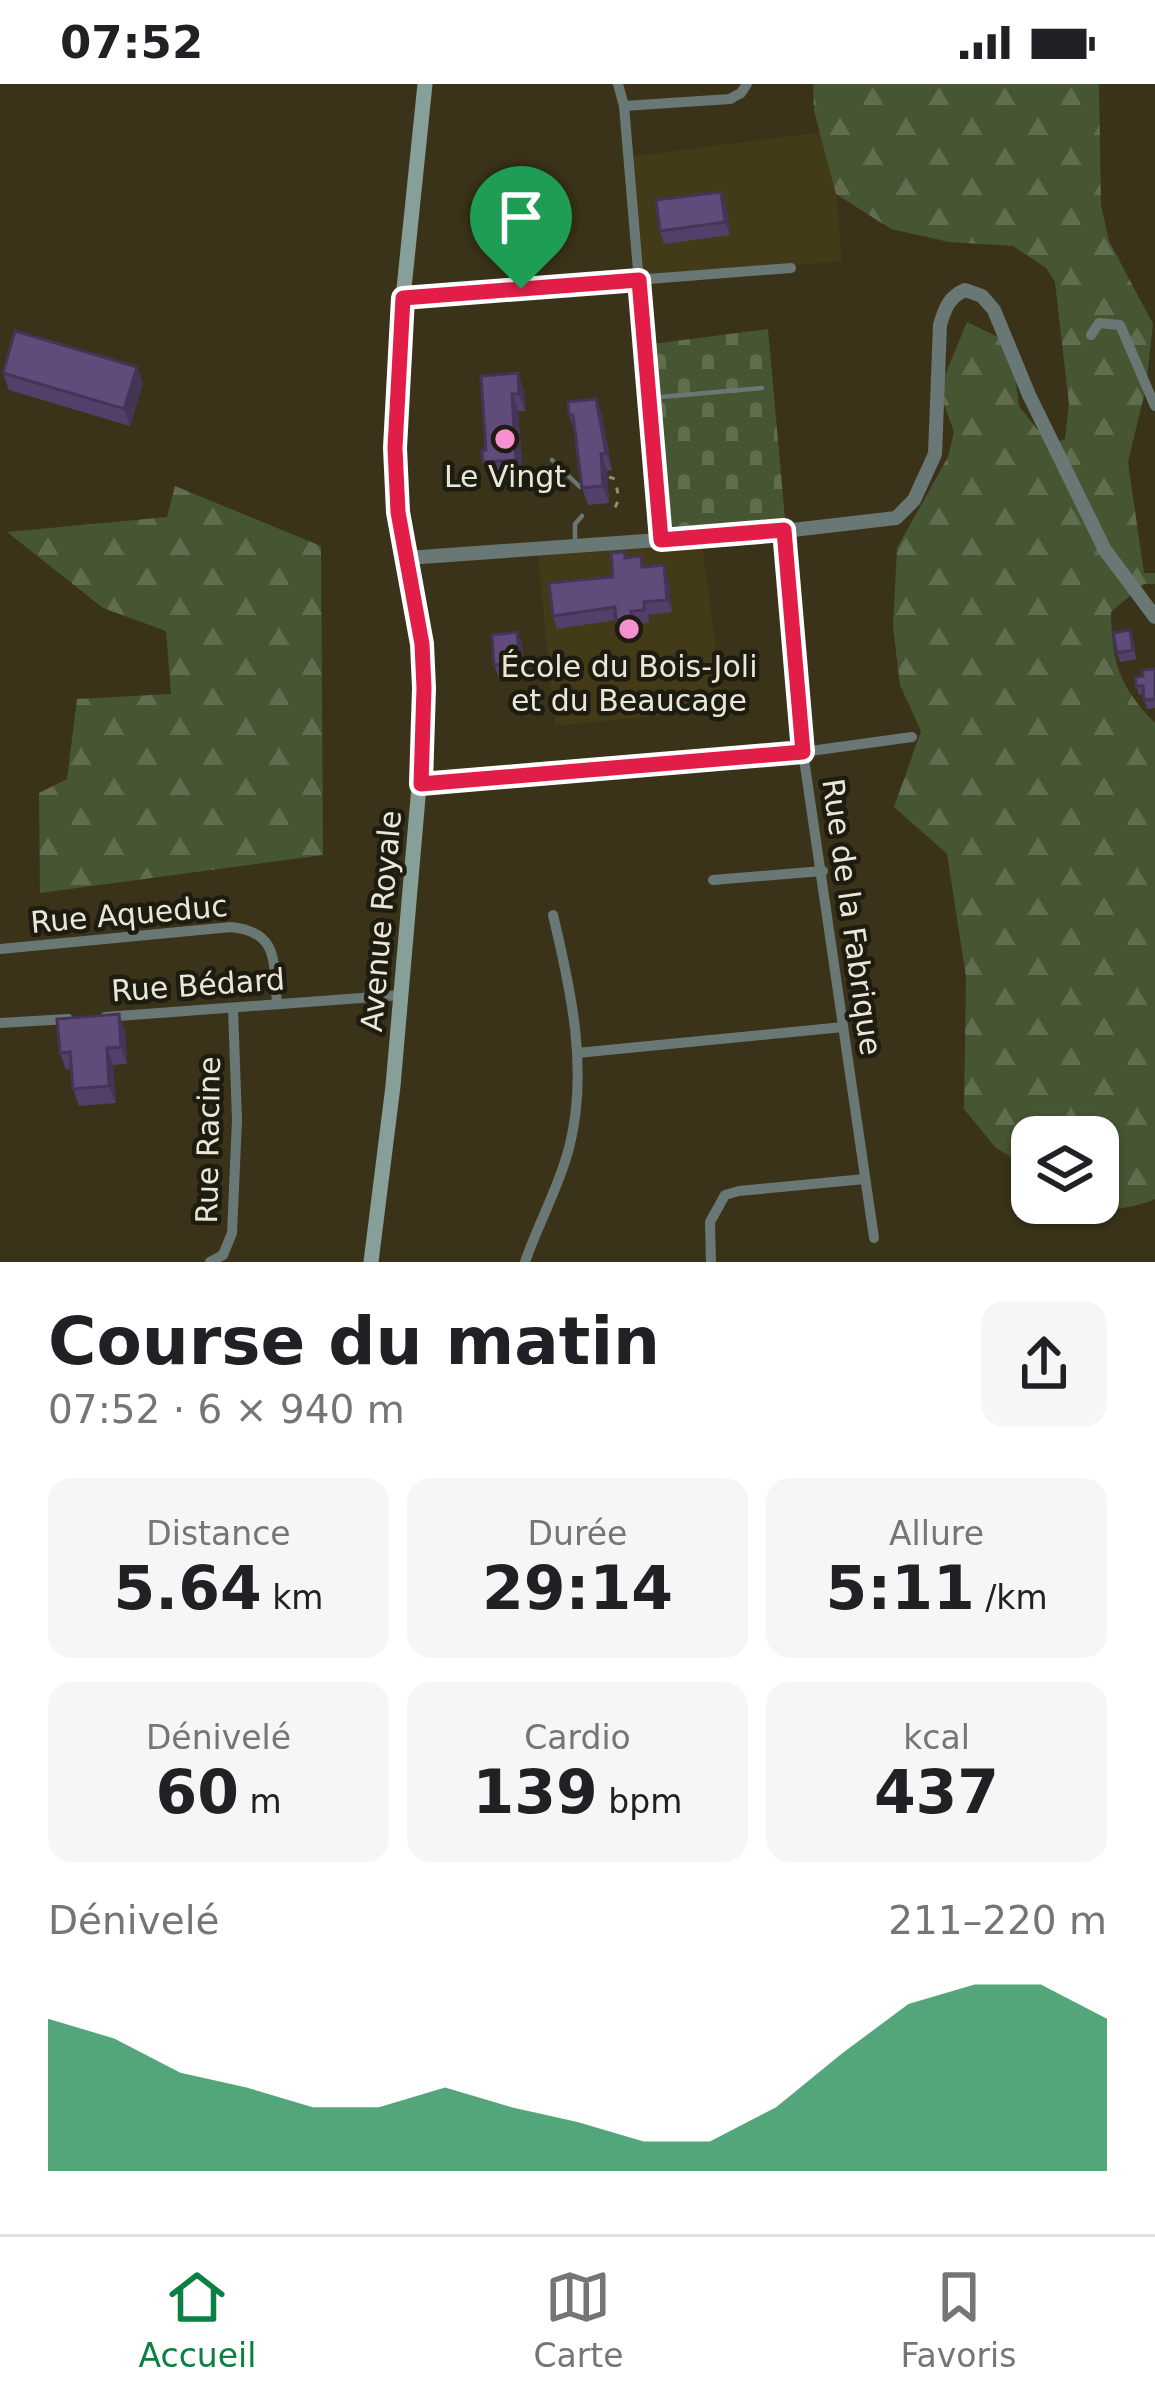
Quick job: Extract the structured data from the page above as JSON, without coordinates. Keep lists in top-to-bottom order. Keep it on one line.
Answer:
{"streets":{"main road":["Avenue Royale"],"street":["Rue Aqueduc","Rue de la Fabrique","Rue Bédard","Rue Racine"]},"crossings":[["Rue Aqueduc","Rue Bédard"],["Avenue Royale","Rue Bédard"],["Rue Bédard","Rue Racine"]],"places":["Le Vingt","École du Bois-Joli et du Beaucage"],"page":{"status":"07:52","heading":["Course du matin","07:52 · 6 × 940 m"],"stats":[["Distance","5.64 km"],["Durée","29:14"],["Allure","5:11 /km"],["Dénivelé","60 m"],["Cardio","139 bpm"],["kcal","437"]],"chart":["Dénivelé","211–220 m"],"tabs":["Accueil","Carte","Favoris"]}}
